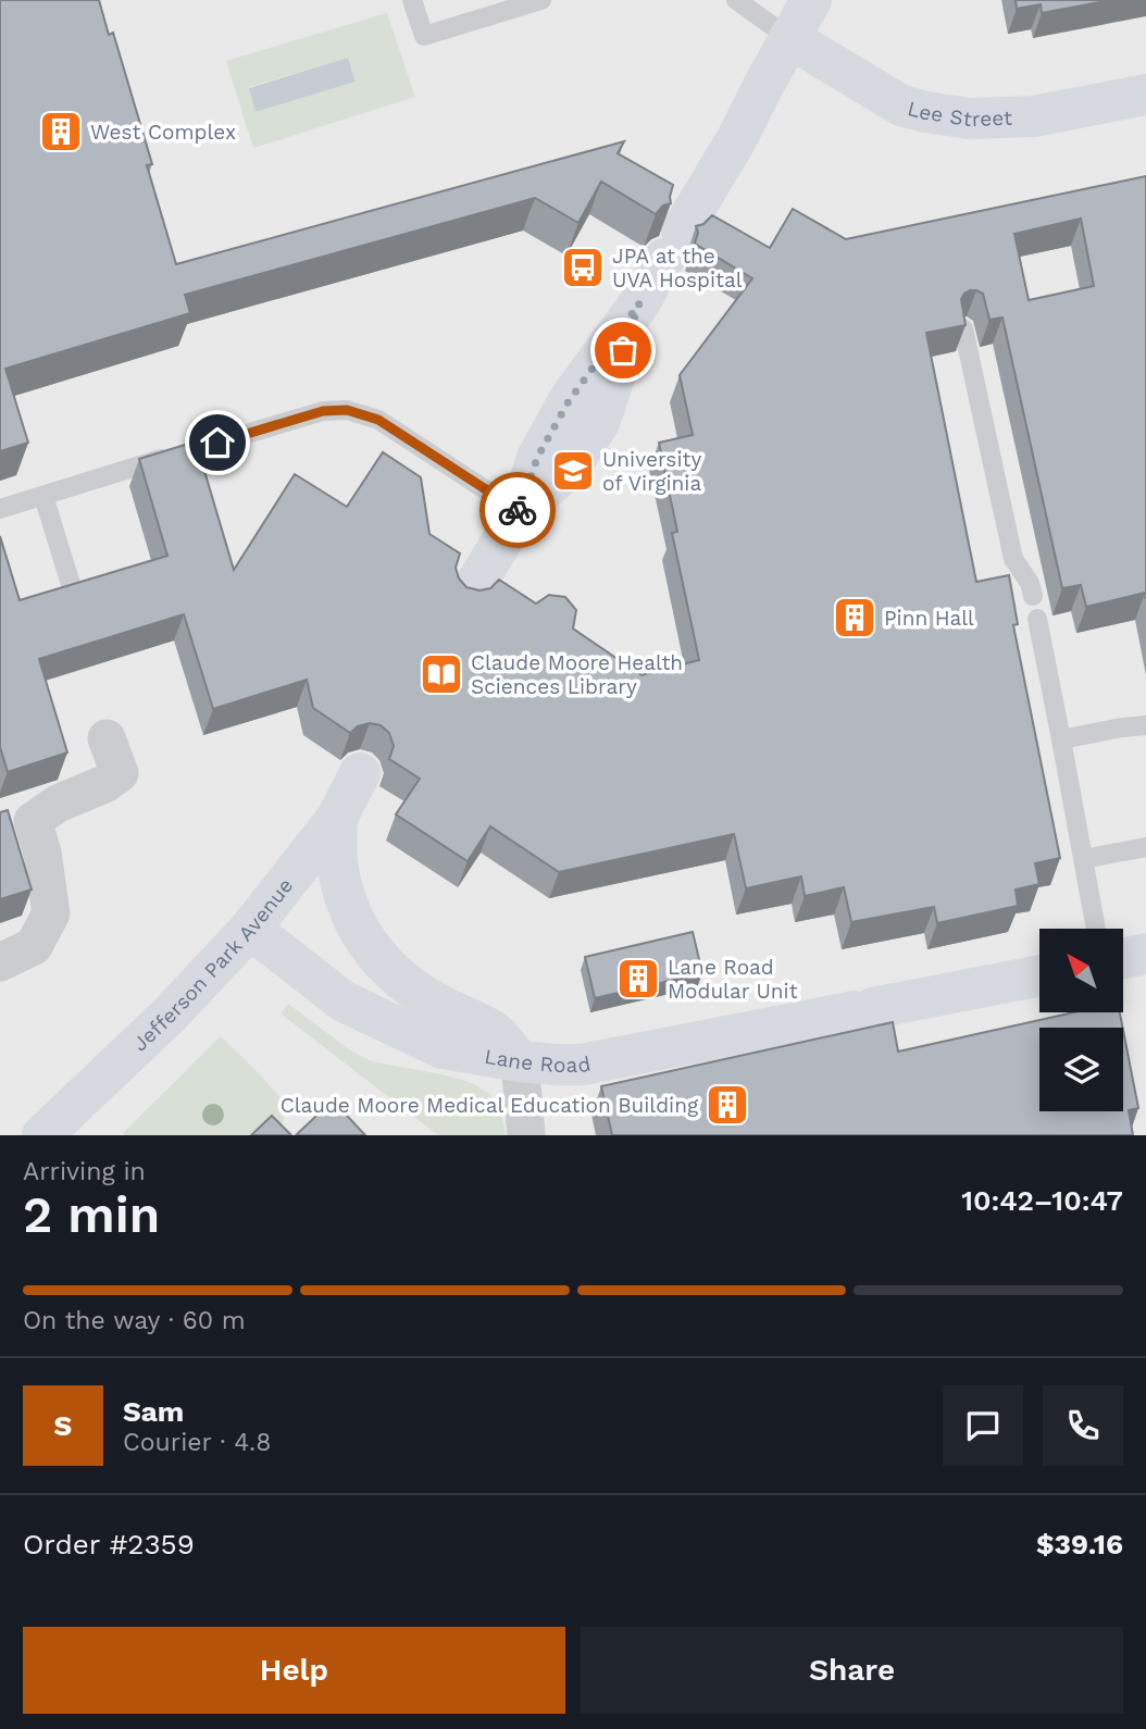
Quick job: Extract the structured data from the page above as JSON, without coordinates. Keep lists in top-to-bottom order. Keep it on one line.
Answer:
{"streets":{"main road":["Lee Street","Jefferson Park Avenue","Lane Road"]},"crossings":[["Jefferson Park Avenue","Lane Road"]],"places":{"building":["West Complex","Pinn Hall","Lane Road Modular Unit","Claude Moore Medical Education Building"],"bus stop":["JPA at the UVA Hospital"],"school or university":["University of Virginia"],"library":["Claude Moore Health Sciences Library"]},"north":"top left","page":{"heading":["2 min","Arriving in","10:42–10:47"],"panel":["Sam","Courier · 4.8","Order #2359","$39.16"],"bar":"On the way · 60 m","round":"S","buttons":["Help","Share"]}}
